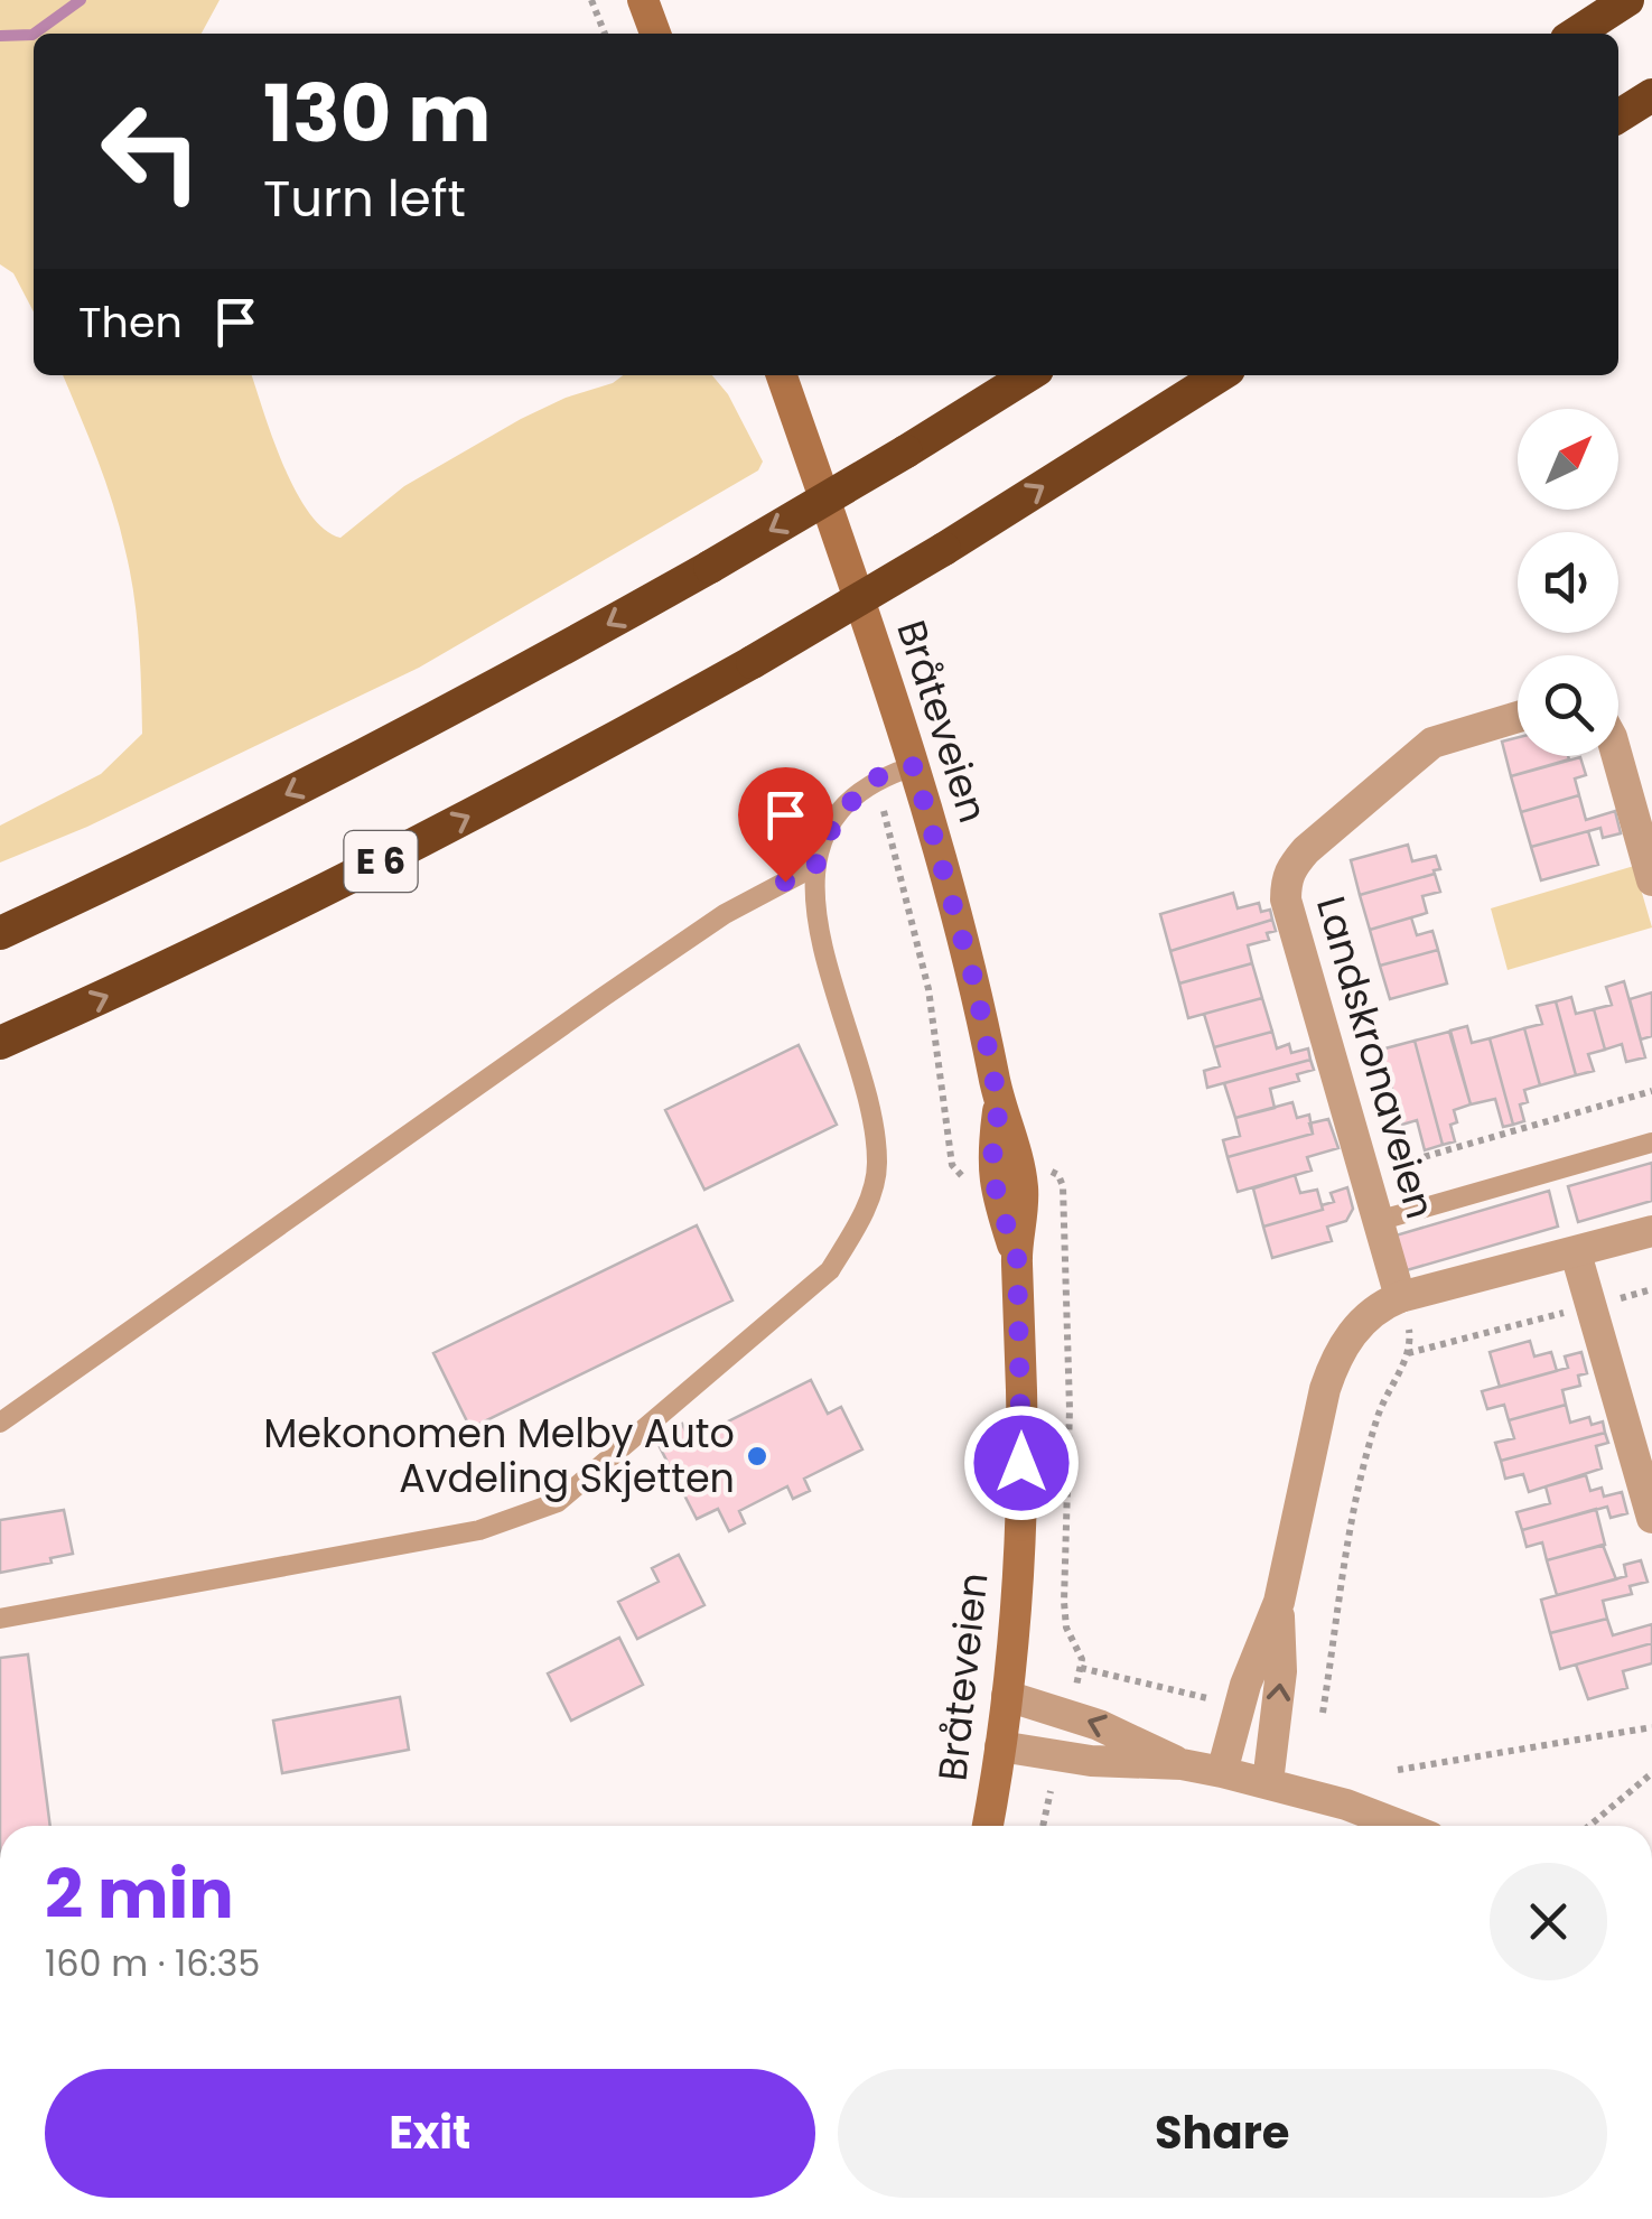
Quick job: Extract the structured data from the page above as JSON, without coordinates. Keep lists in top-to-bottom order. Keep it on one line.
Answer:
{"streets":{"highway":["E 6"],"main road":["Bråteveien"],"street":["Landskronaveien"]},"places":["Mekonomen Melby Auto Avdeling Skjetten"],"north":"top right","page":{"turn":["130 m","Turn left"],"then":"Then","heading":["2 min","160 m · 16:35"],"buttons":["Exit","Share"]}}
